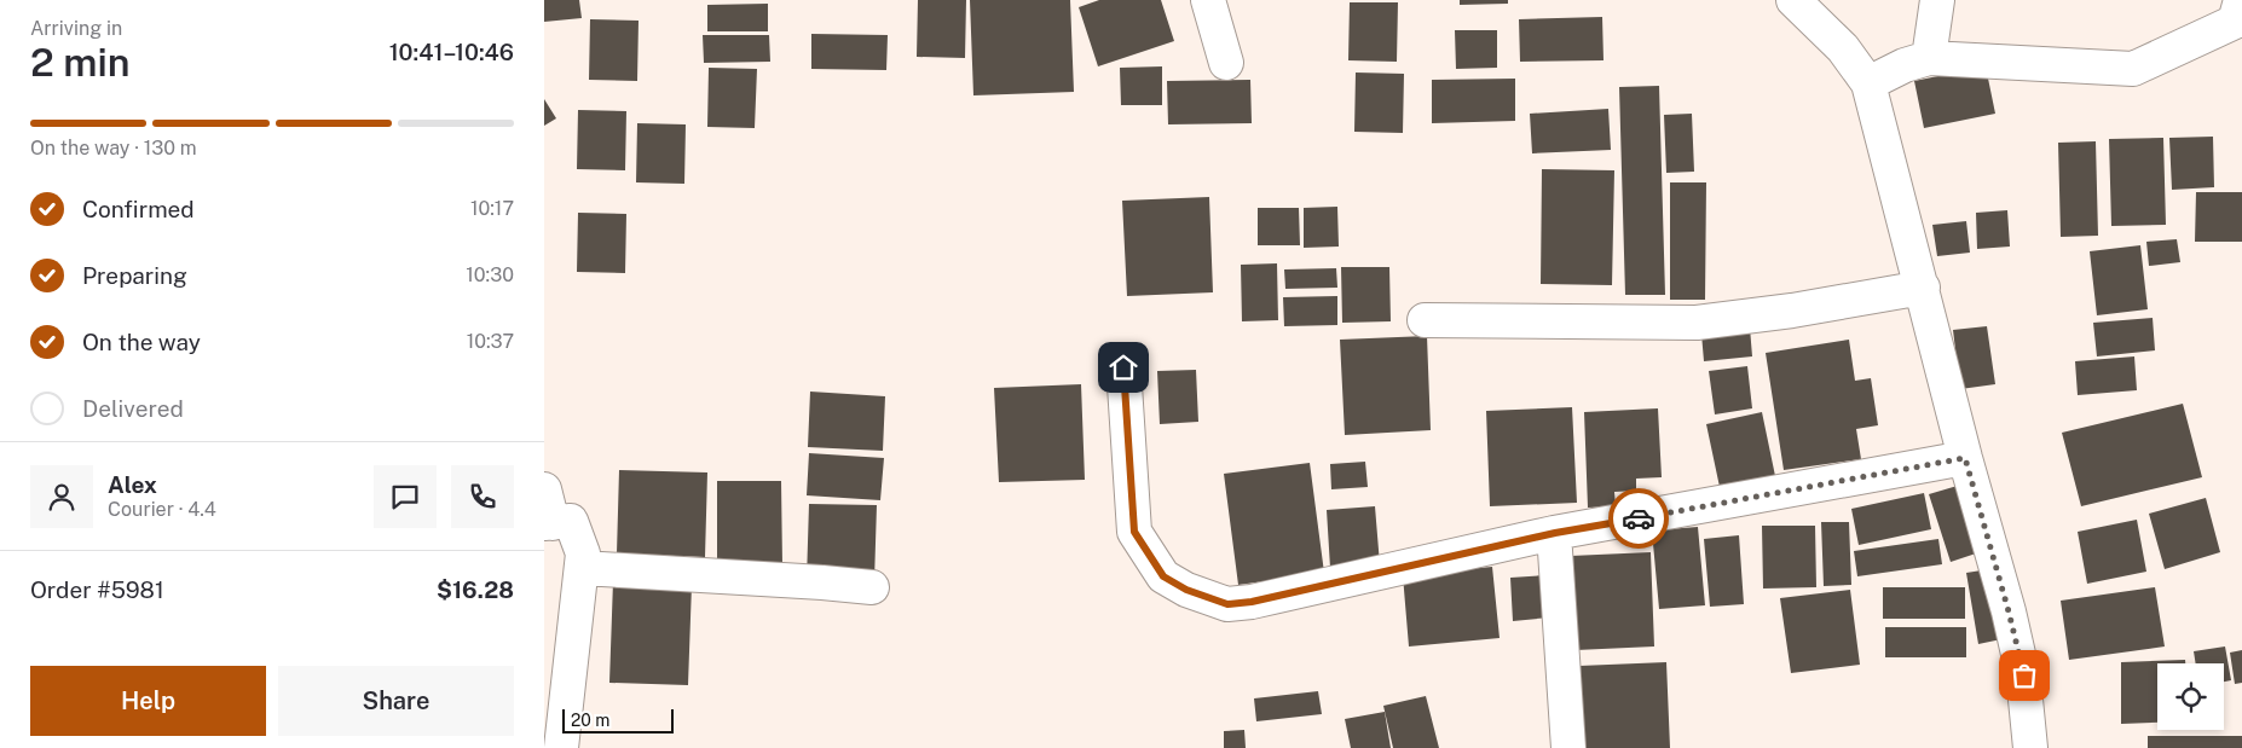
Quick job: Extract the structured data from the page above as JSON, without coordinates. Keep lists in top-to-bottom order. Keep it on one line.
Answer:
{"scale_bar":"20 m","page":{"heading":["2 min","Arriving in","10:41–10:46"],"panel":["Alex","Courier · 4.4","Order #5981","$16.28"],"bar":"On the way · 130 m","list":[["Confirmed","10:17"],["Preparing","10:30"],["On the way","10:37"],"Delivered"],"buttons":["Help","Share"],"scale":"20 m"}}
